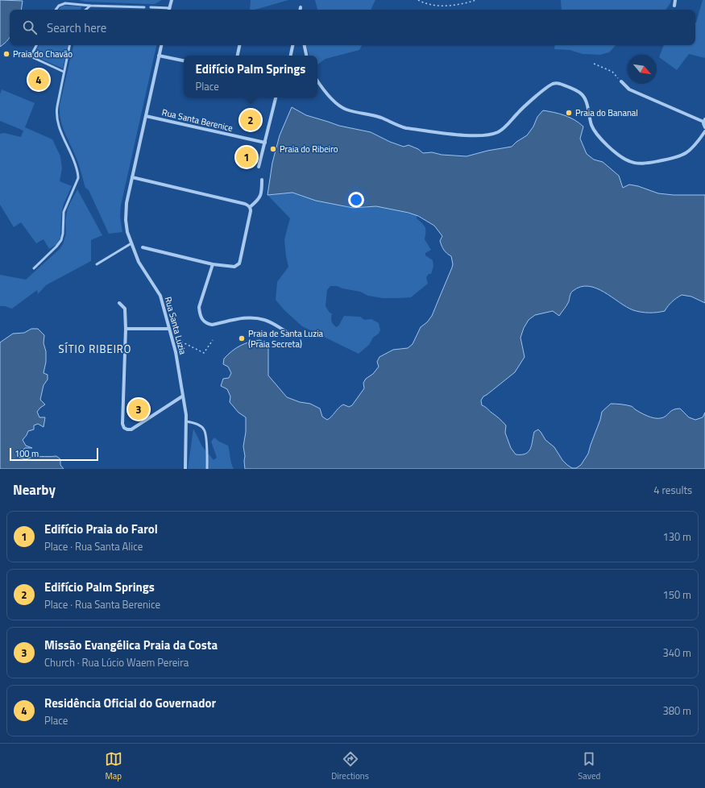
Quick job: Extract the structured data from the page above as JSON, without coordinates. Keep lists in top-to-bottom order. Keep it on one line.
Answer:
{"streets":{"street":["Rua Santa Berenice","Rua Santa Luzia"]},"crossings":[["Rua Santa Berenice","Rua Santa Luzia"]],"districts":["SÍTIO RIBEIRO"],"places":["Praia do Chavão","Praia do Bananal","Praia do Ribeiro","Praia de Santa Luzia (Praia Secreta)"],"scale_bar":"100 m","north":"bottom right","page":{"search":"Search here","popup":["Edifício Palm Springs","Place"],"pins":["4","2","1","3"],"scale":"100 m","heading":["Nearby","4 results"],"list":[{"mark":"1","name":"Edifício Praia do Farol","note":"Place · Rua Santa Alice","value":"130 m"},{"mark":"2","name":"Edifício Palm Springs","note":"Place · Rua Santa Berenice","value":"150 m"},{"mark":"3","name":"Missão Evangélica Praia da Costa","note":"Church · Rua Lúcio Waem Pereira","value":"340 m"},{"mark":"4","name":"Residência Oficial do Governador","note":"Place","value":"380 m"}],"nav":["Map","Directions","Saved"]}}
